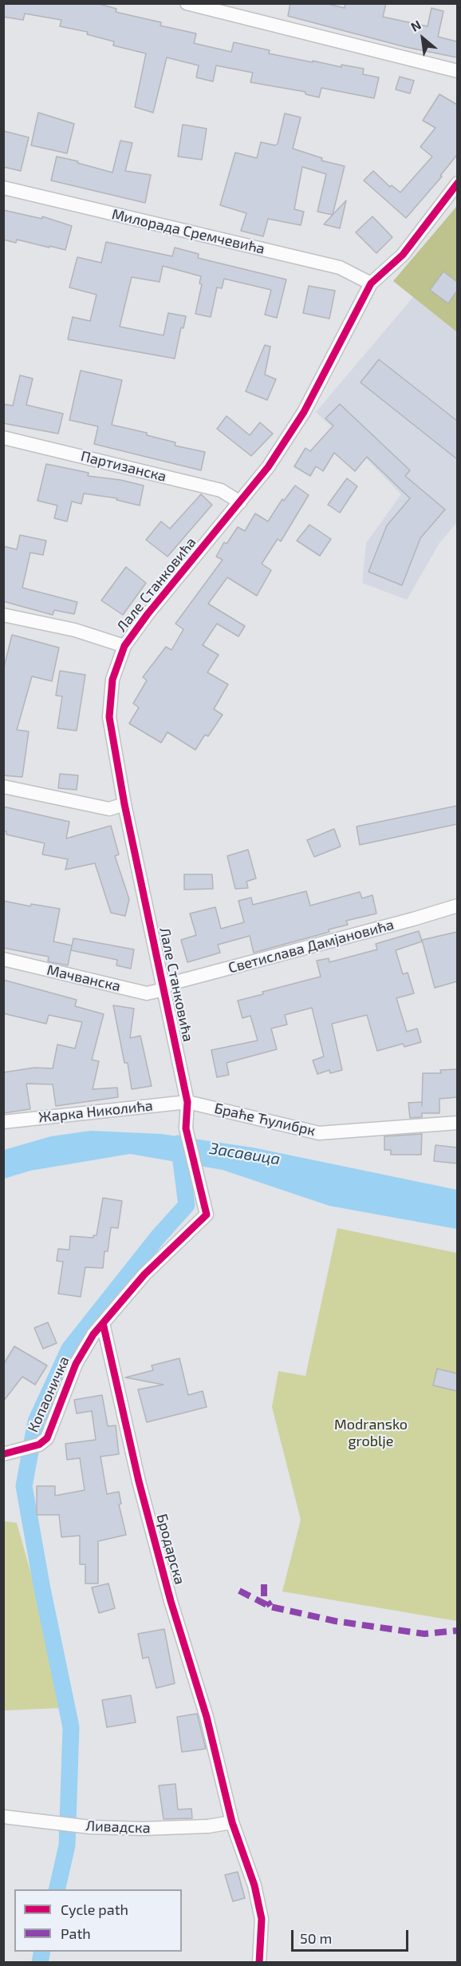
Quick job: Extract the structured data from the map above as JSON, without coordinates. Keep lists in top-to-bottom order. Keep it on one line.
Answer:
{"streets":{"street":["Милорада Сремчевића","Партизанска","Лале Станковића","Светислава Дамјановића","Мачванска","Жарка Николића","Браће Ћулибрк","Копаоничка","Бродарска","Ливадска"]},"crossings":[["Милорада Сремчевића","Лале Станковића"],["Партизанска","Лале Станковића"],["Лале Станковића","Светислава Дамјановића"],["Лале Станковића","Мачванска"],["Лале Станковића","Жарка Николића"],["Лале Станковића","Браће Ћулибрк"],["Лале Станковића","Копаоничка"],["Лале Станковића","Бродарска"],["Светислава Дамјановића","Мачванска"],["Жарка Николића","Браће Ћулибрк"],["Копаоничка","Бродарска"],["Бродарска","Ливадска"]],"water":["Засавица"],"parks":["Modransko groblje"],"legend":["Cycle path","Path"],"scale_bar":"50 m","north":"top left"}
